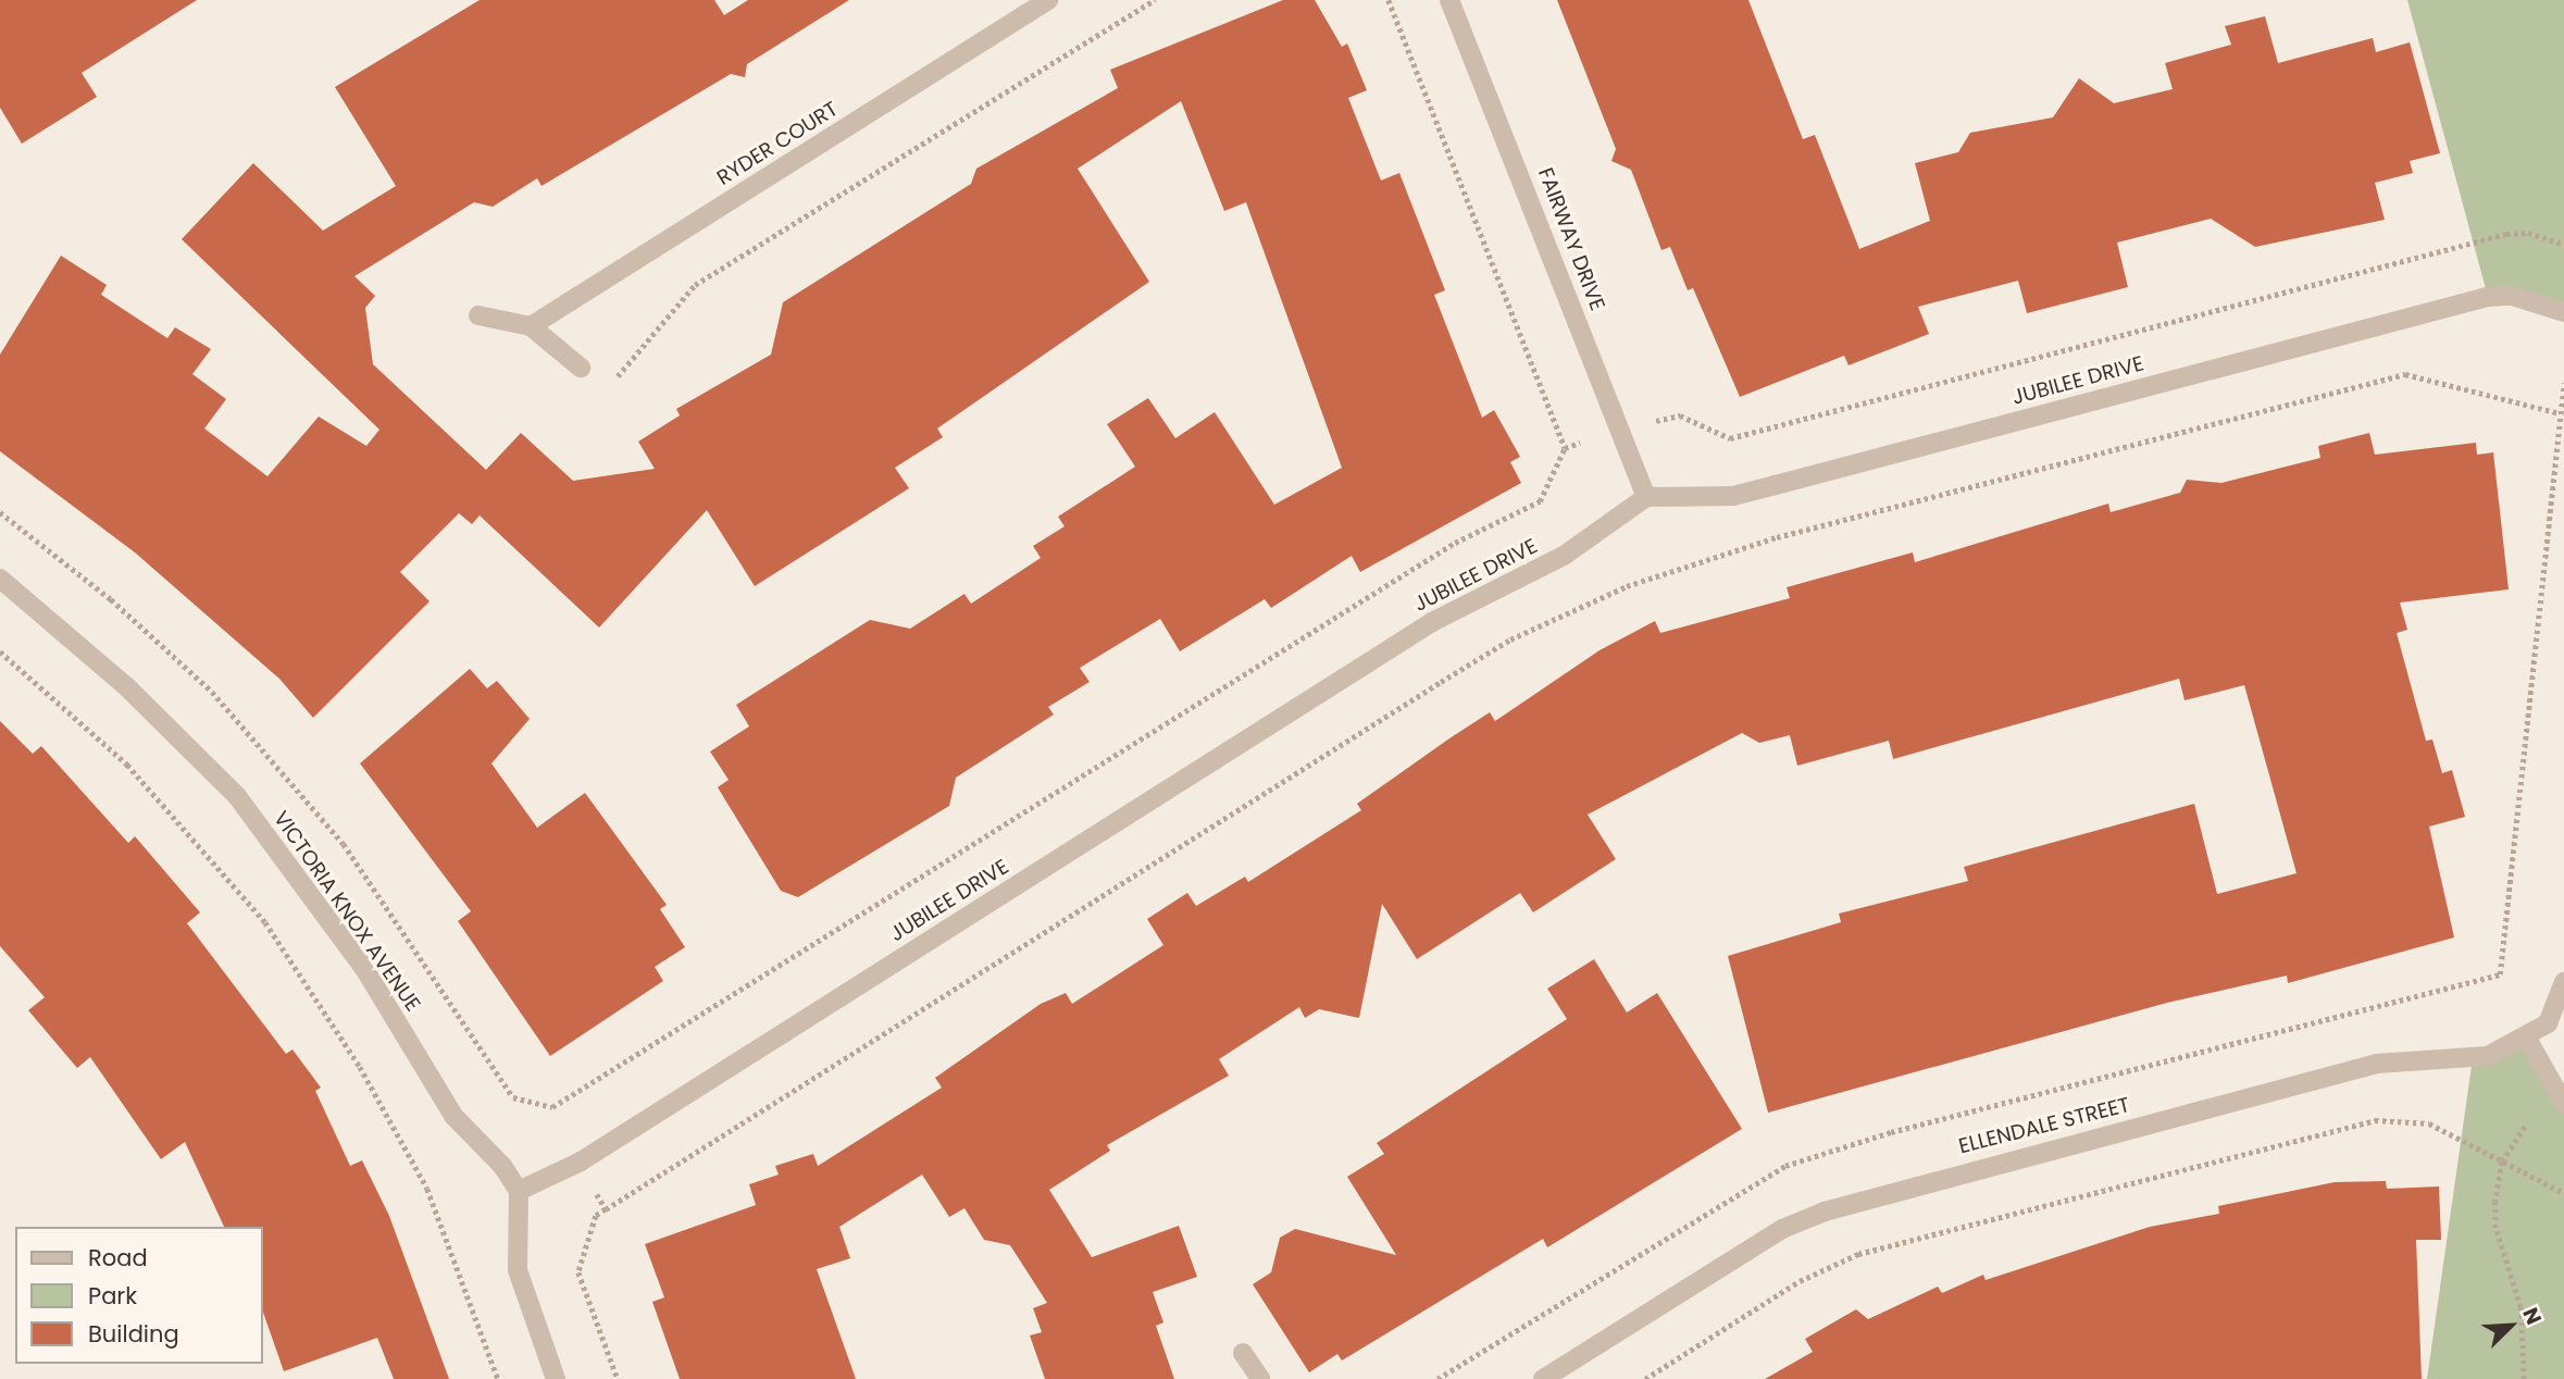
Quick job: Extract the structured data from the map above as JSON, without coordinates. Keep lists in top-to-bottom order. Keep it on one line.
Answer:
{"streets":{"street":["RYDER COURT","FAIRWAY DRIVE","JUBILEE DRIVE","VICTORIA KNOX AVENUE","ELLENDALE STREET"]},"crossings":[["FAIRWAY DRIVE","JUBILEE DRIVE"],["JUBILEE DRIVE","VICTORIA KNOX AVENUE"]],"legend":["Road","Park","Building"],"north":"top right"}
